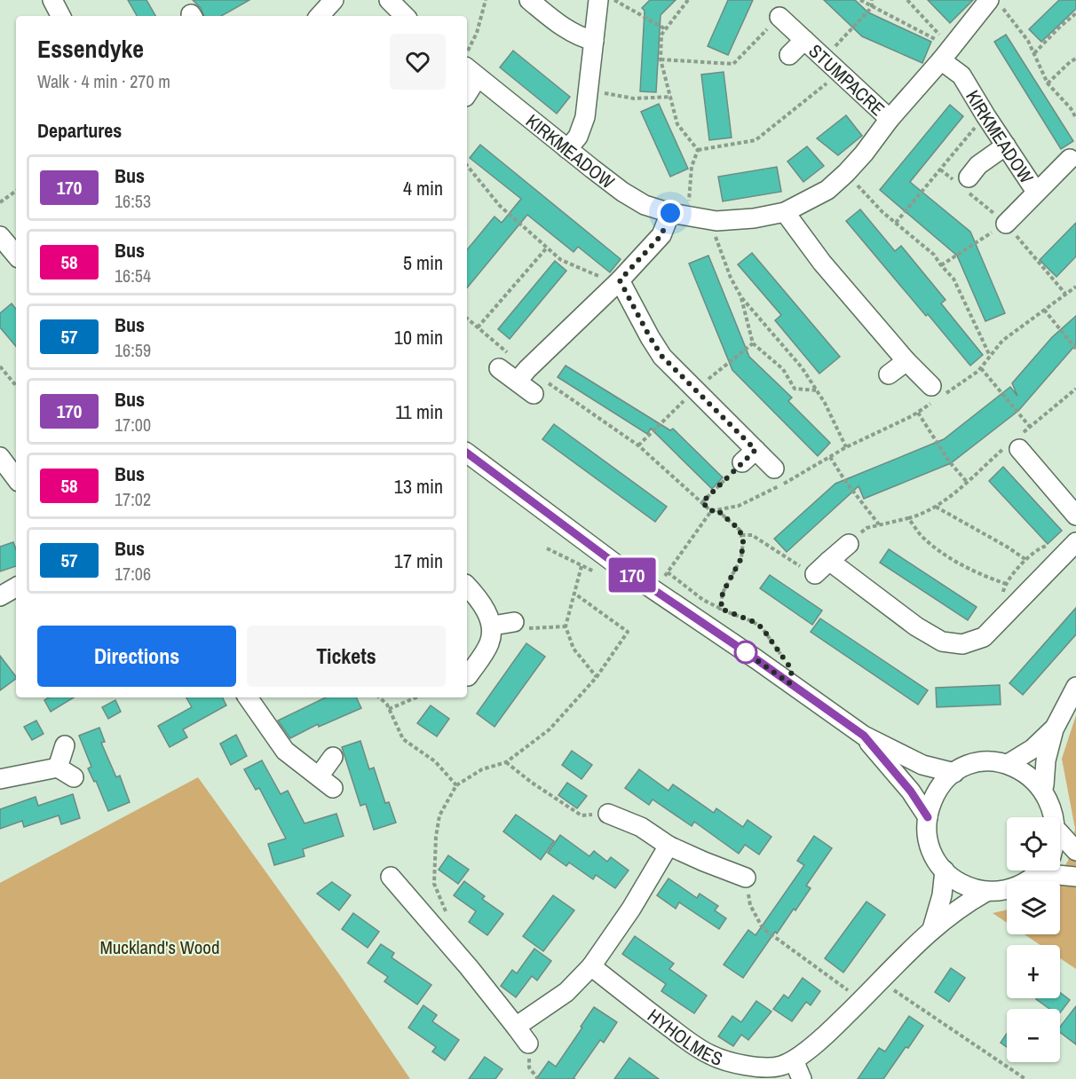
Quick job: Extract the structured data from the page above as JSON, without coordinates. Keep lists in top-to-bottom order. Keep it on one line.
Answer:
{"streets":{"street":["STUMPACRE","KIRKMEADOW","HYHOLMES"]},"crossings":[["STUMPACRE","KIRKMEADOW"]],"parks":["Muckland's Wood"],"lines":["bus line 170"],"page":{"on_map":"170","heading":[["Essendyke","Walk · 4 min · 270 m"],"Departures"],"list":[{"mark":"170","name":"Bus","note":"16:53","value":"4 min"},{"mark":"58","name":"Bus","note":"16:54","value":"5 min"},{"mark":"57","name":"Bus","note":"16:59","value":"10 min"},{"mark":"170","name":"Bus","note":"17:00","value":"11 min"},{"mark":"58","name":"Bus","note":"17:02","value":"13 min"},{"mark":"57","name":"Bus","note":"17:06","value":"17 min"}],"buttons":["Directions","Tickets"],"map_buttons":["+","−"]}}
